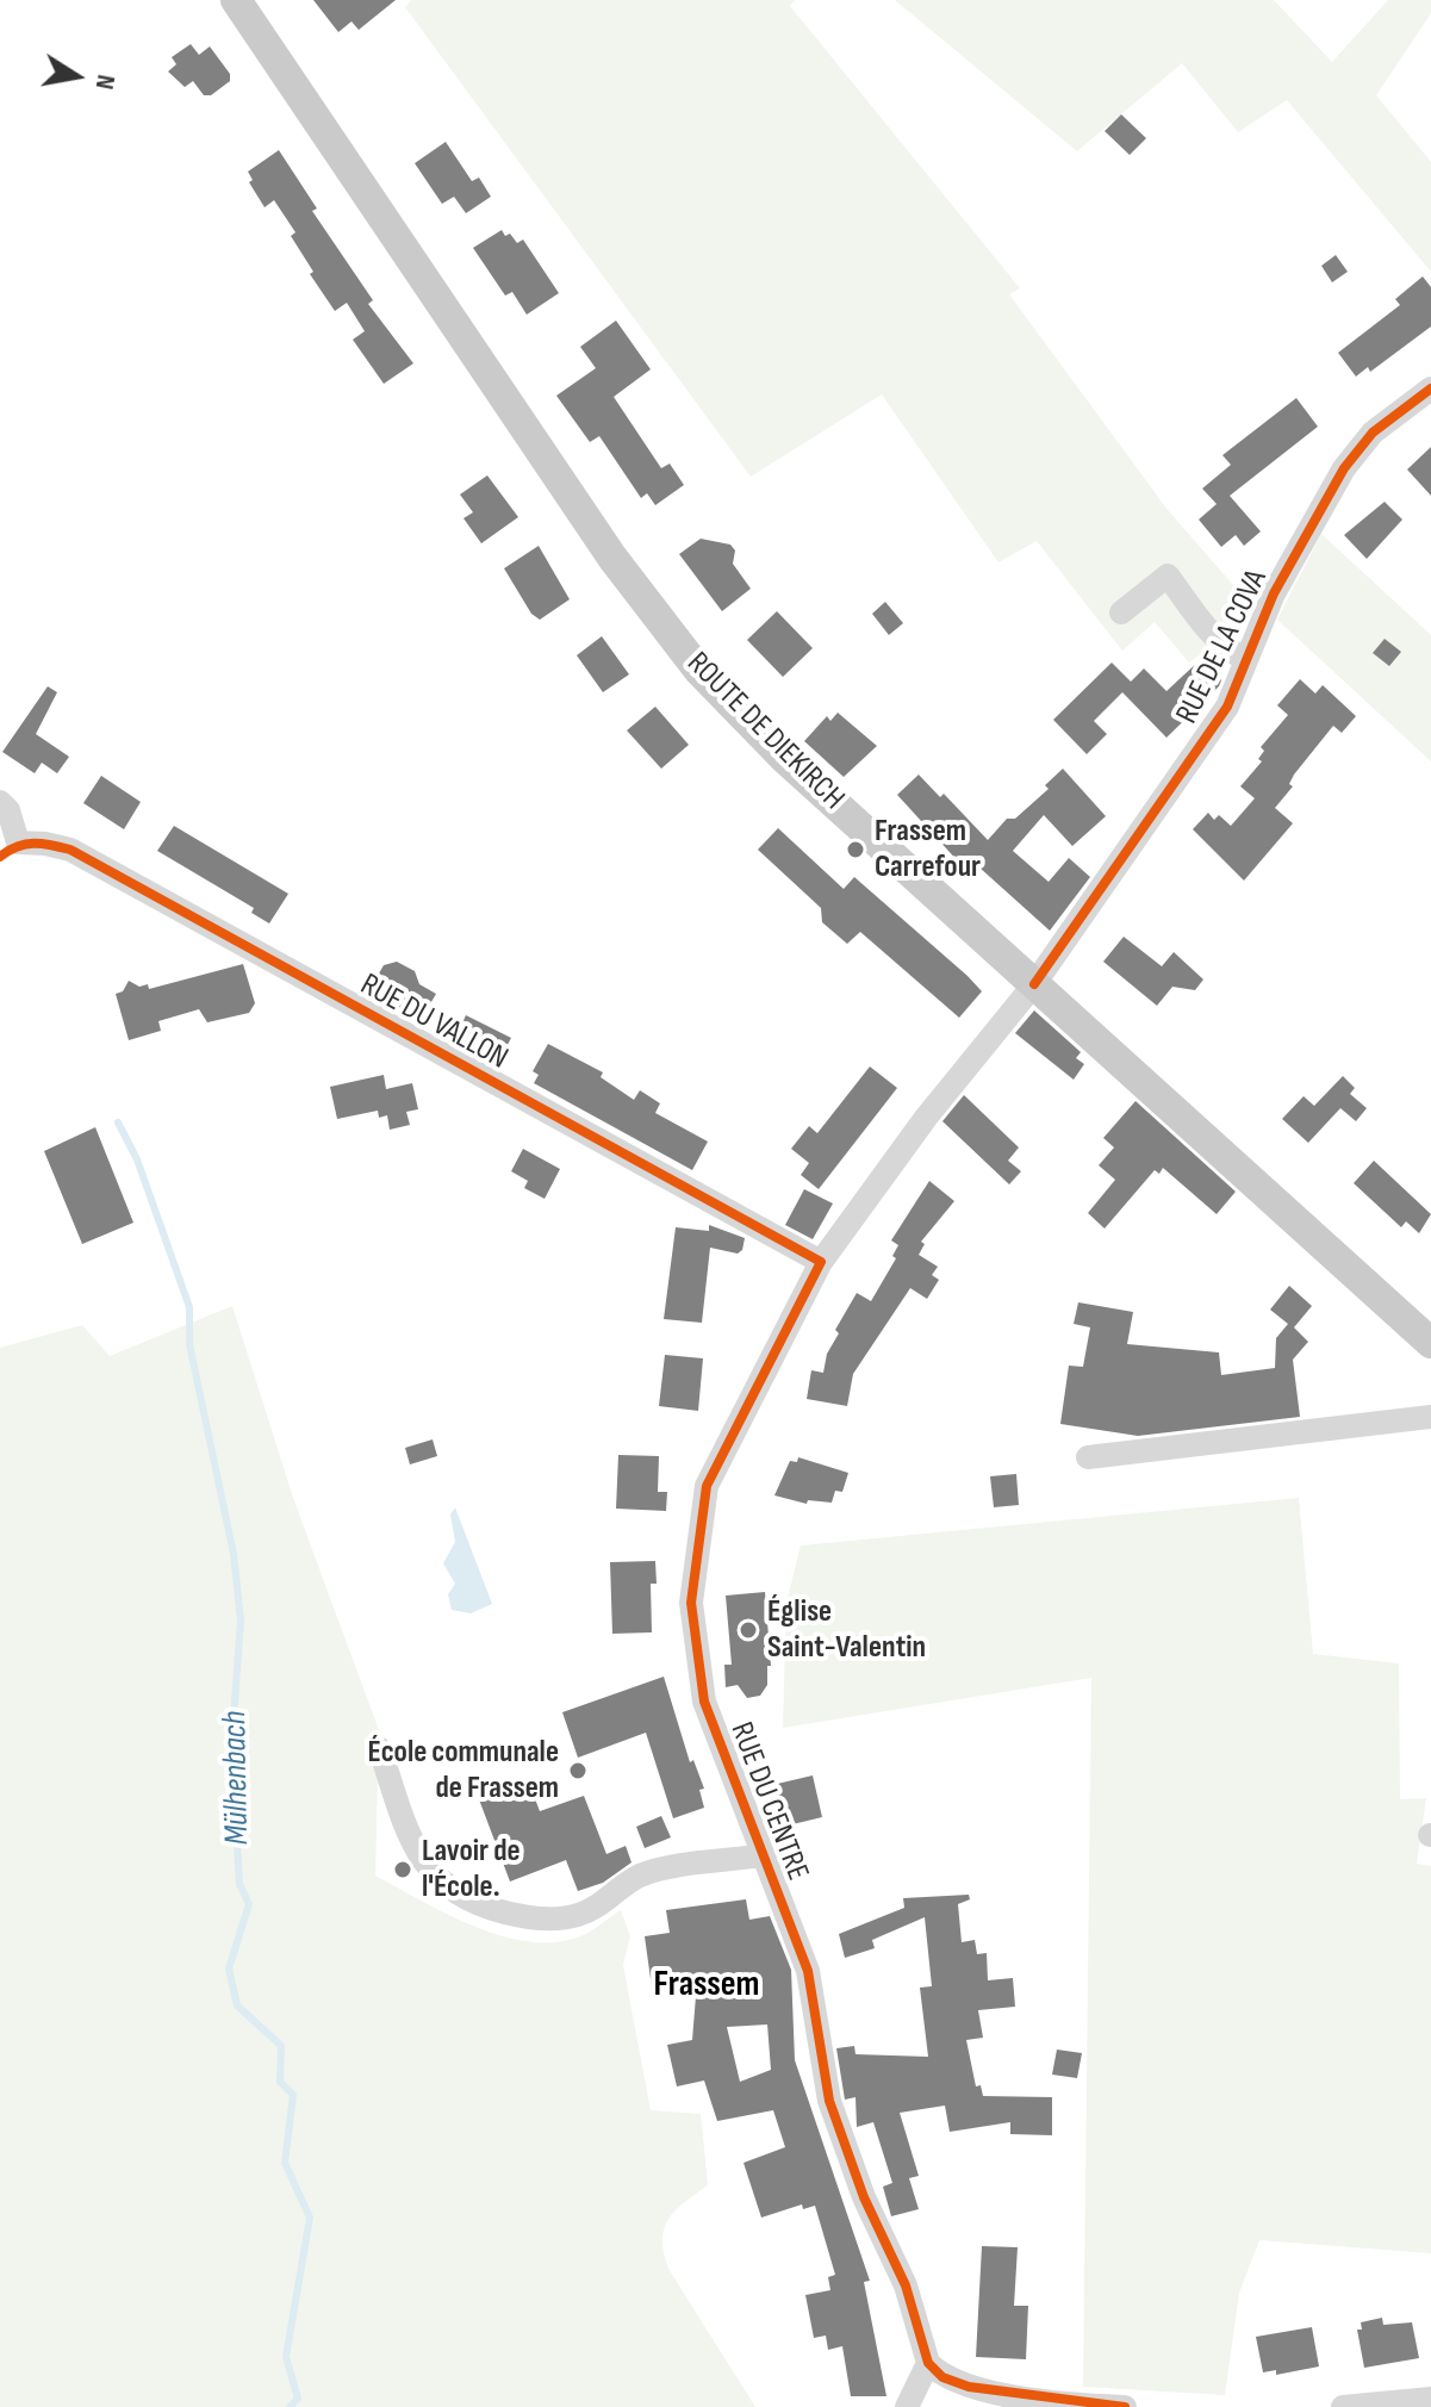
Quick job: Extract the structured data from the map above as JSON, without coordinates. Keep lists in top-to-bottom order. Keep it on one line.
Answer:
{"streets":{"main road":["ROUTE DE DIEKIRCH"],"street":["RUE DE LA COVA","RUE DU VALLON","RUE DU CENTRE"]},"crossings":[["RUE DE LA COVA","ROUTE DE DIEKIRCH"],["RUE DE LA COVA","RUE DU CENTRE"],["ROUTE DE DIEKIRCH","RUE DU CENTRE"],["RUE DU VALLON","RUE DU CENTRE"]],"districts":["Frassem"],"water":["Mülhenbach"],"places":["Frassem Carrefour","Église Saint-Valentin","École communale de Frassem","Lavoir de l'École."],"north":"right"}
